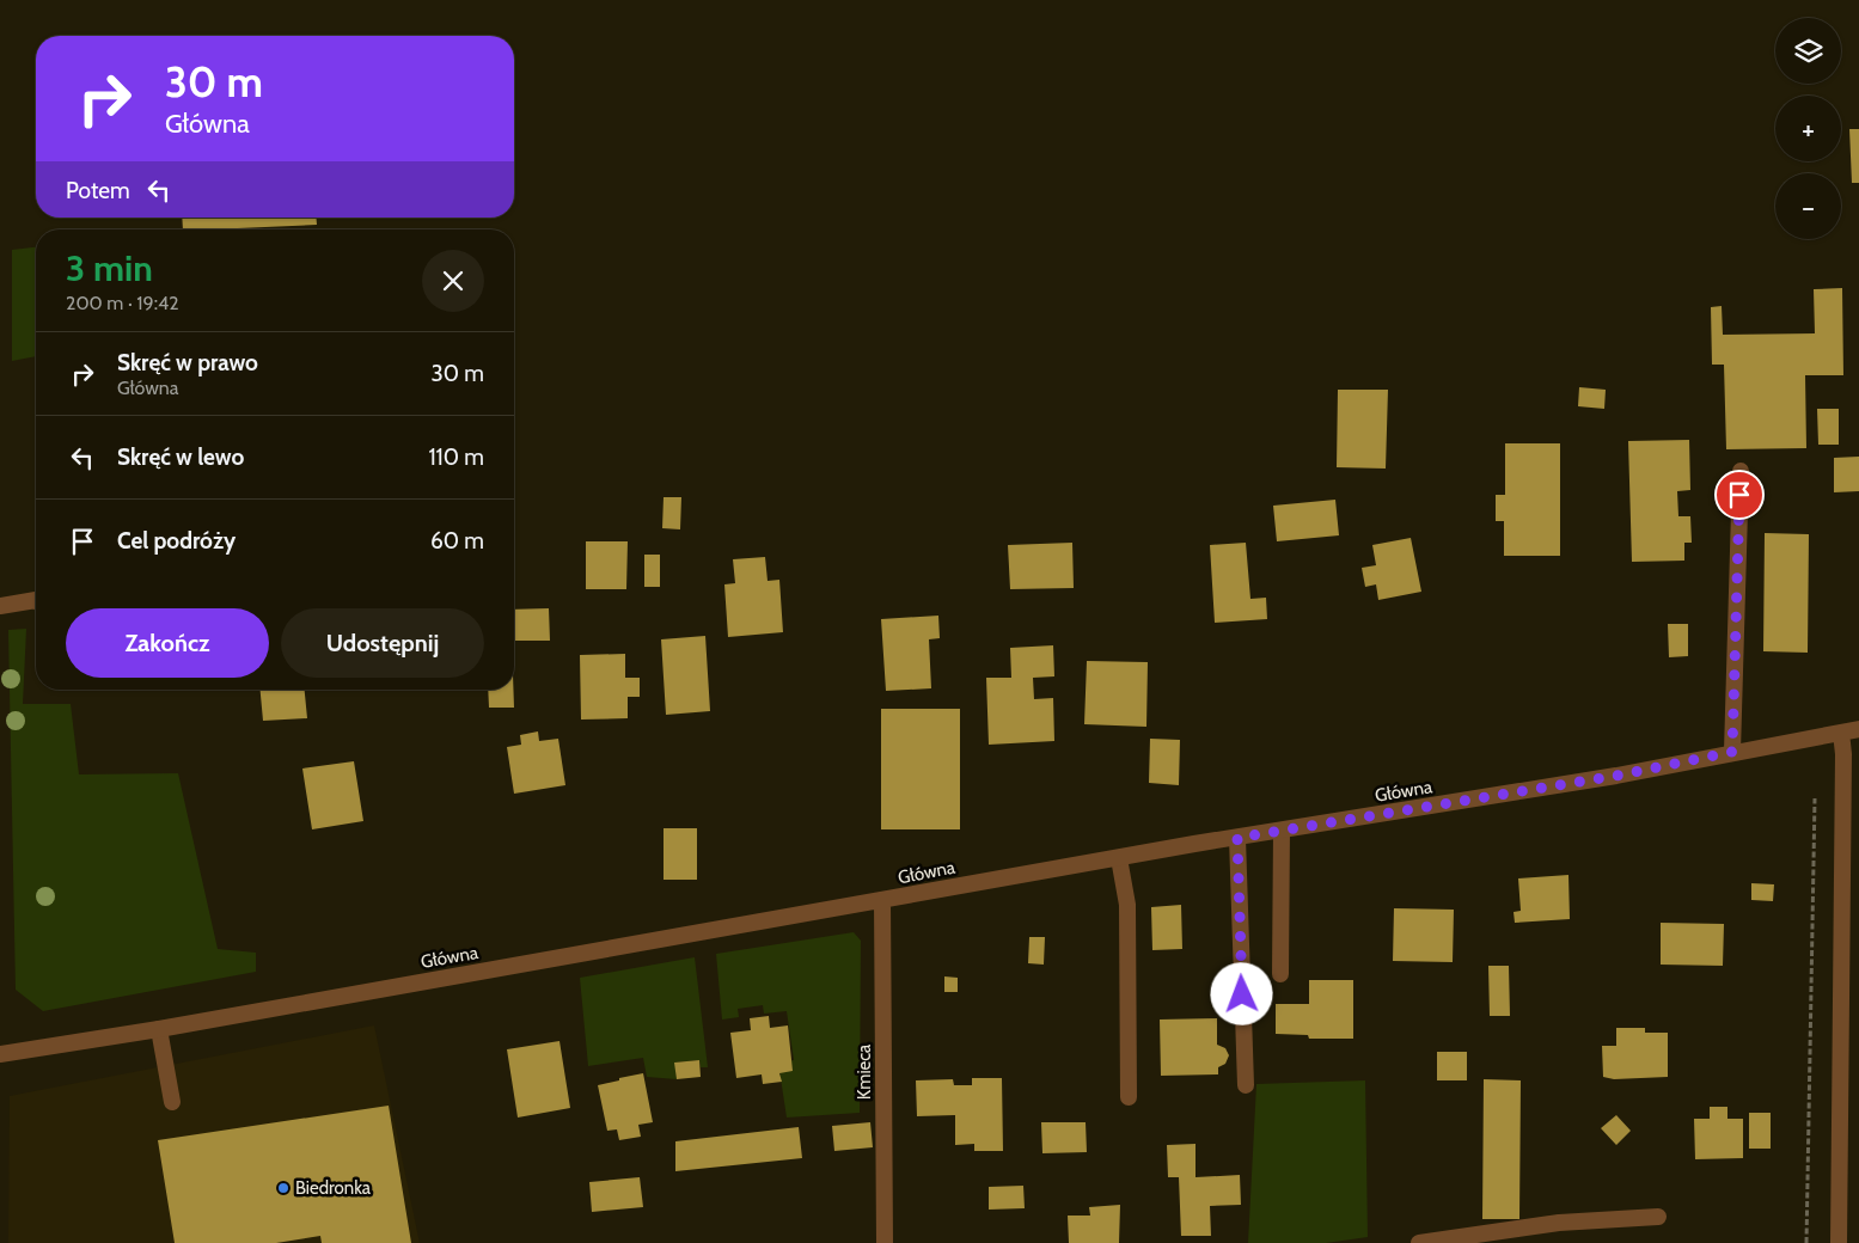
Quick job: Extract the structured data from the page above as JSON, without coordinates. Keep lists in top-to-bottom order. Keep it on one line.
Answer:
{"streets":{"street":["Główna","Kmieca"]},"crossings":[["Główna","Kmieca"]],"places":["Biedronka"],"page":{"map_buttons":["+","−"],"turn":["30 m","Główna"],"then":"Potem","heading":["3 min","200 m · 19:42"],"list":[{"name":"Skręć w prawo","note":"Główna","value":"30 m"},{"name":"Skręć w lewo","value":"110 m"},{"name":"Cel podróży","value":"60 m"}],"buttons":["Zakończ","Udostępnij"]}}
